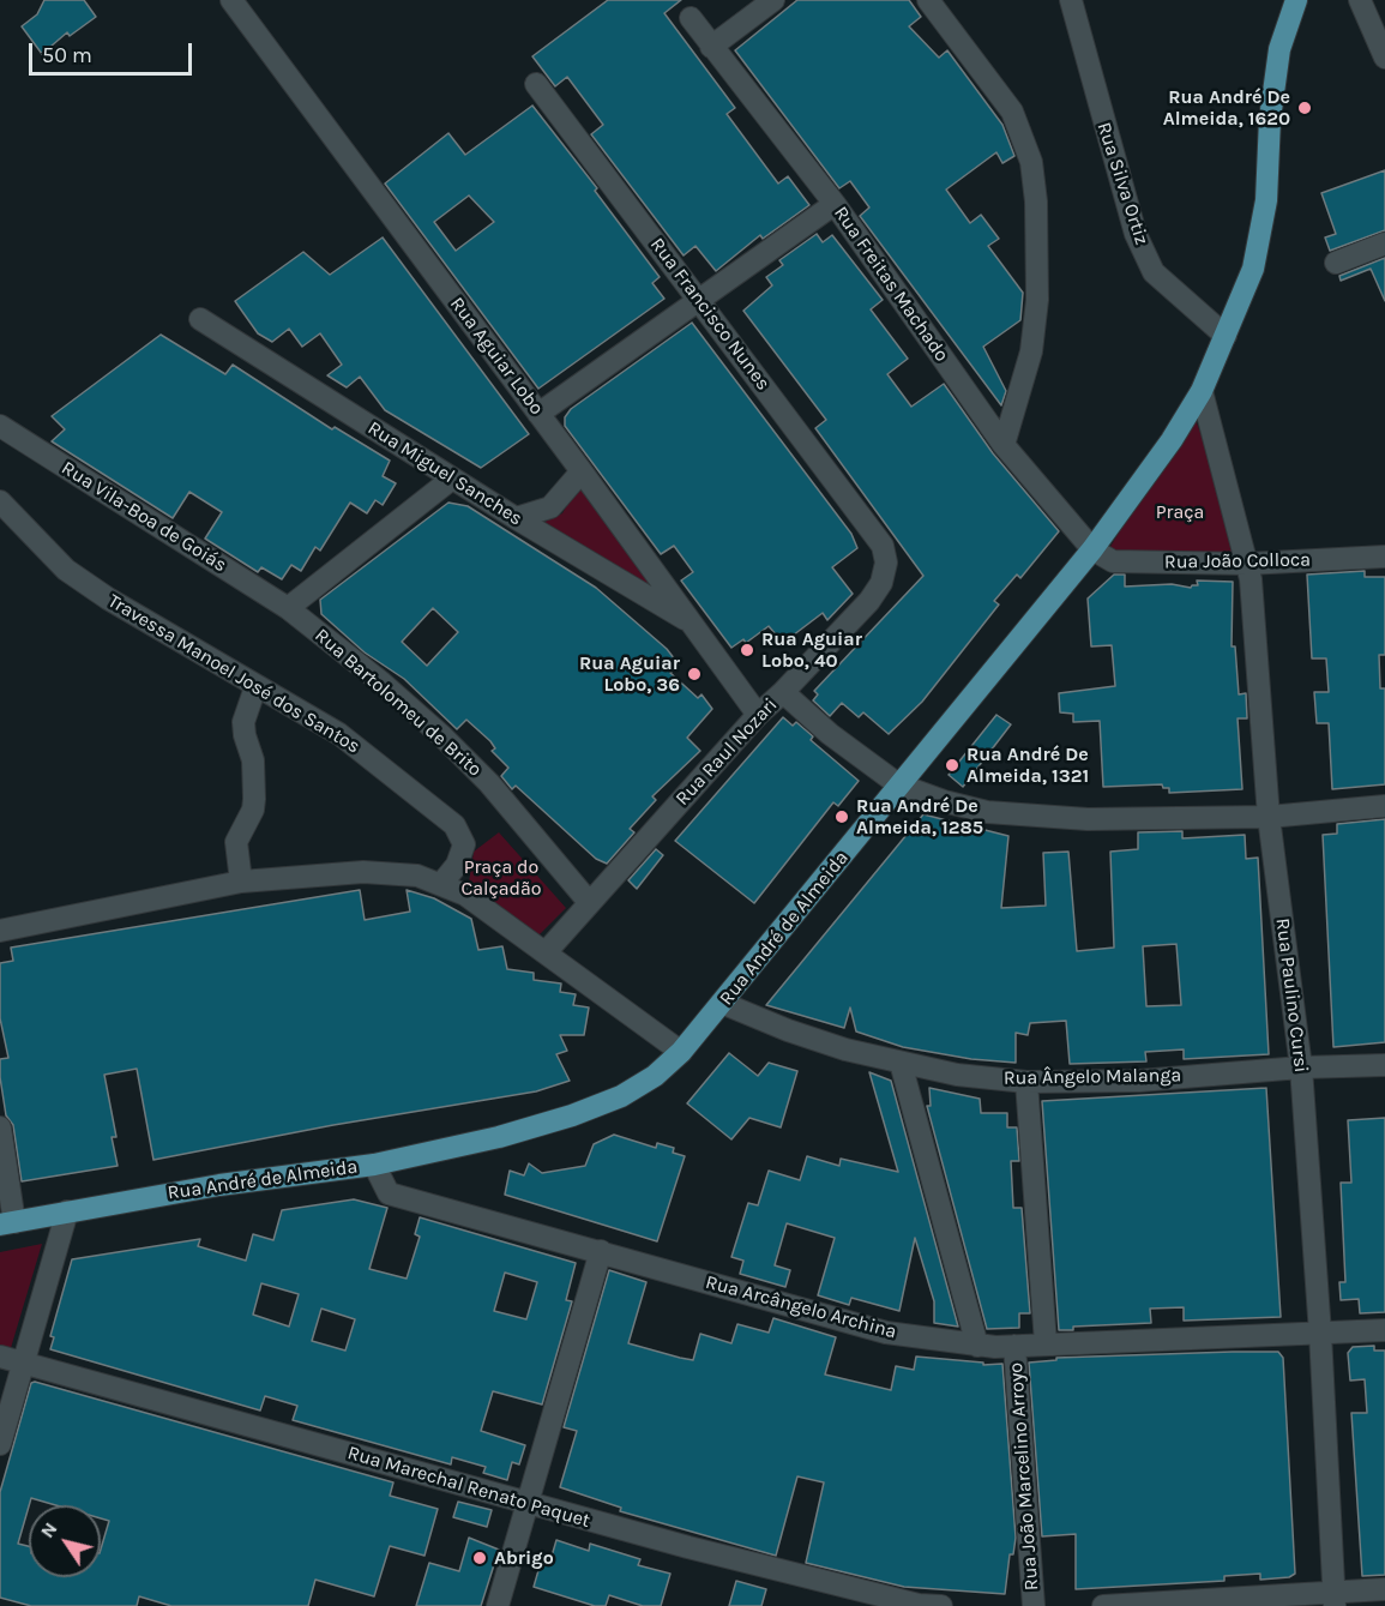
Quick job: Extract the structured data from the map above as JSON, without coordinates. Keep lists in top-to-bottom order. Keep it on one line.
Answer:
{"streets":{"main road":["Rua André de Almeida"],"street":["Rua Silva Ortiz","Rua Freitas Machado","Rua Francisco Nunes","Rua Aguiar Lobo","Rua Miguel Sanches","Rua Vila-Boa de Goiás","Rua João Colloca","Travessa Manoel José dos Santos","Rua Bartolomeu de Brito","Rua Raul Nozari","Rua Paulino Cursi","Rua Ângelo Malanga","Rua Arcângelo Archina","Rua João Marcelino Arroyo","Rua Marechal Renato Paquet"]},"crossings":[["Rua Silva Ortiz","Rua André de Almeida"],["Rua Freitas Machado","Rua João Colloca"],["Rua Freitas Machado","Rua André de Almeida"],["Rua Francisco Nunes","Rua Raul Nozari"],["Rua Aguiar Lobo","Rua Miguel Sanches"],["Rua Aguiar Lobo","Rua Raul Nozari"],["Rua Vila-Boa de Goiás","Rua Bartolomeu de Brito"],["Rua João Colloca","Rua André de Almeida"],["Rua João Colloca","Rua Paulino Cursi"],["Rua Bartolomeu de Brito","Rua Raul Nozari"],["Rua André de Almeida","Rua Paulino Cursi"],["Rua André de Almeida","Rua Ângelo Malanga"],["Rua André de Almeida","Rua Arcângelo Archina"],["Rua Paulino Cursi","Rua Ângelo Malanga"],["Rua Paulino Cursi","Rua Arcângelo Archina"],["Rua Ângelo Malanga","Rua João Marcelino Arroyo"],["Rua Arcângelo Archina","Rua João Marcelino Arroyo"]],"parks":["Praça","Praça do Calçadão"],"places":["Rua André De Almeida, 1620","Rua Aguiar Lobo, 40","Rua Aguiar Lobo, 36","Rua André De Almeida, 1321","Rua André De Almeida, 1285","Abrigo"],"scale_bar":"50 m","north":"top left"}
